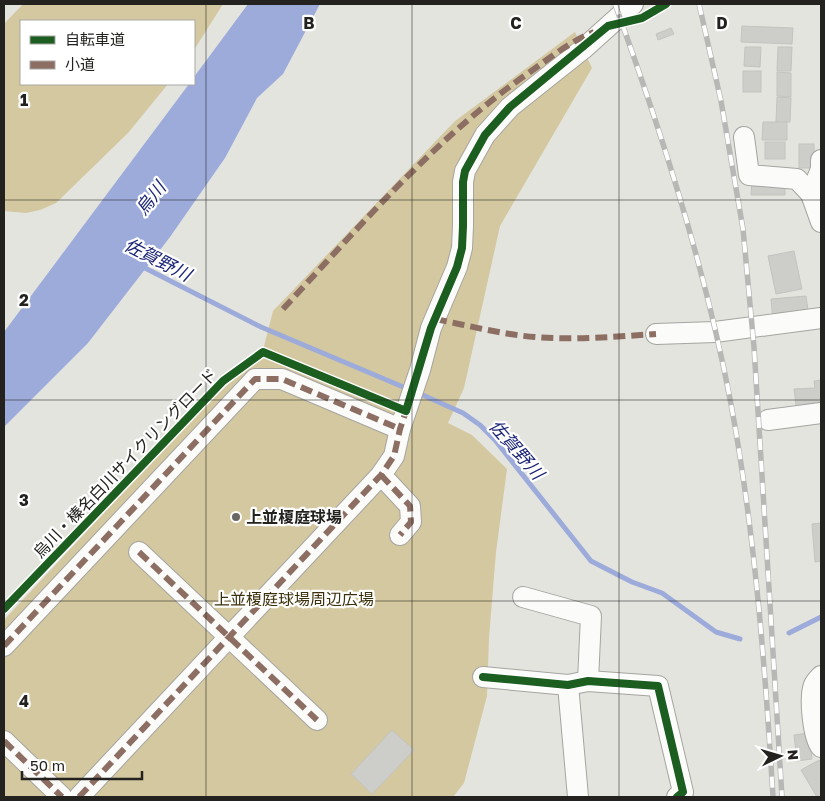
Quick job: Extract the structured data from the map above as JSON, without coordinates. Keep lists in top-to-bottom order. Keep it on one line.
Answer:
{"streets":{"cycle path":["烏川・榛名白川サイクリングロード"]},"water":["烏川","佐賀野川"],"parks":["上並榎庭球場周辺広場"],"places":["上並榎庭球場"],"legend":["自転車道","小道"],"scale_bar":"50 m","north":"right","grid":{"columns":["B","C","D"],"rows":["1","2","3","4"]}}
